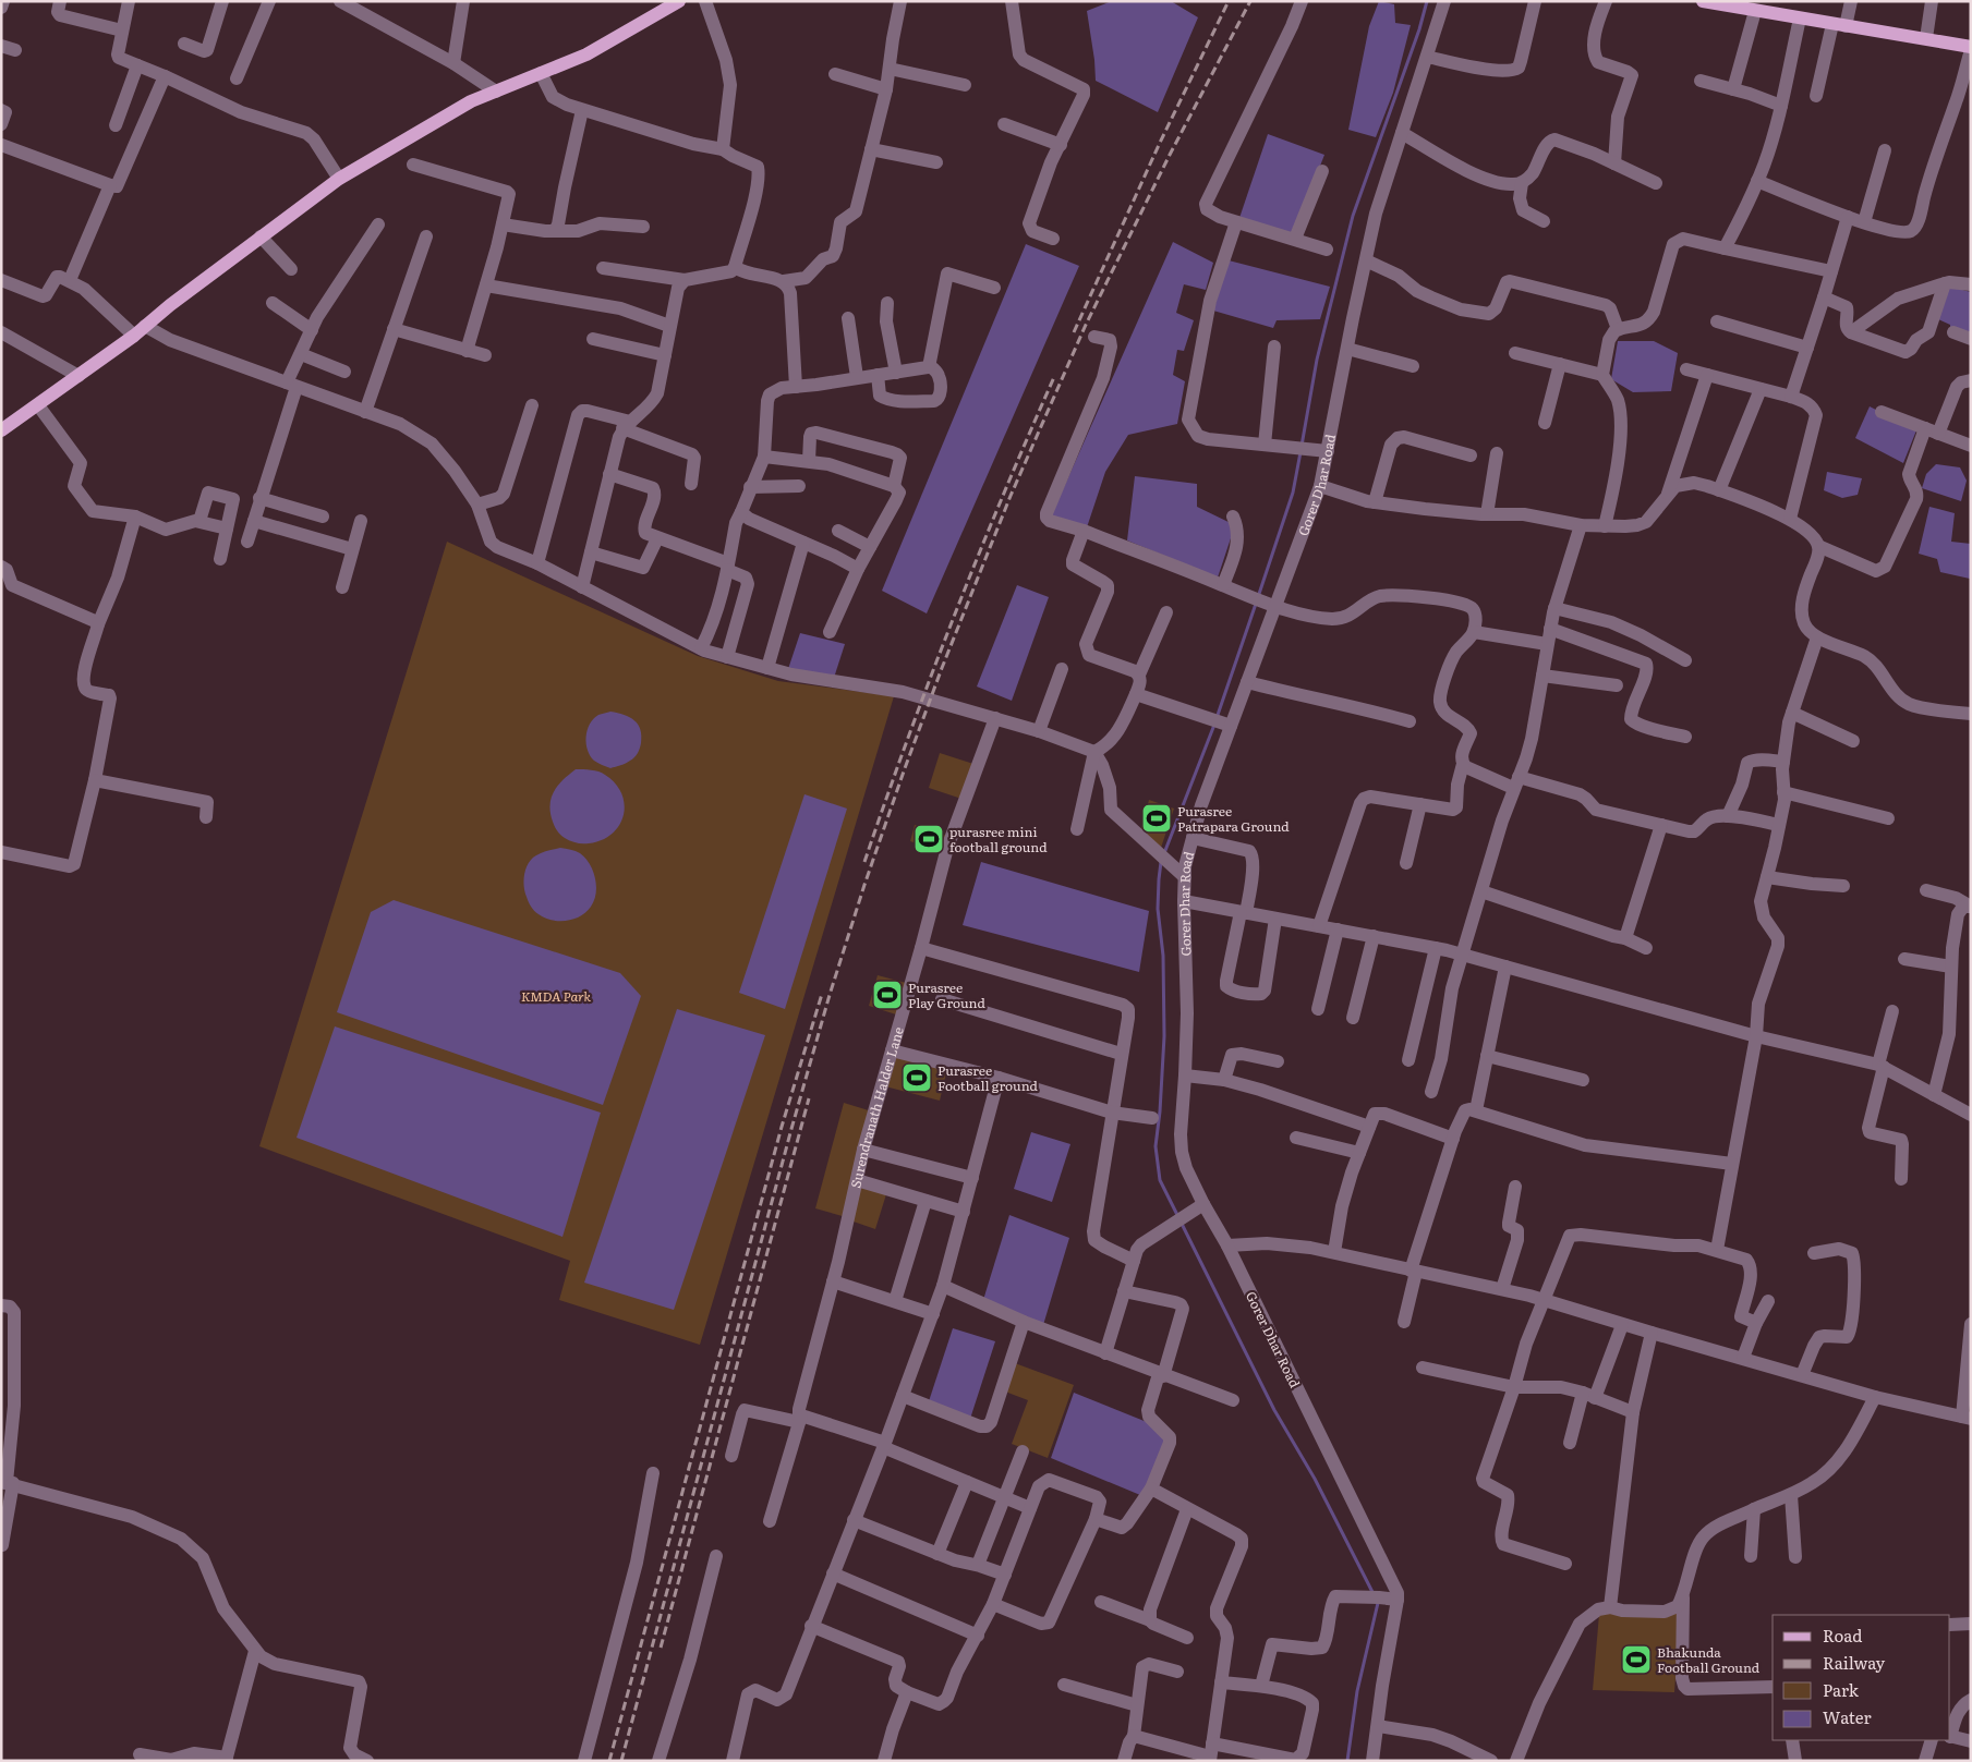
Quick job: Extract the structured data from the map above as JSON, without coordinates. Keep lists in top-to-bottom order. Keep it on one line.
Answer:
{"streets":{"street":["Gorer Dhar Road","Surendranath Halder Lane"]},"parks":["KMDA Park"],"places":{"sports":["Purasree Patrapara Ground","purasree mini football ground","Purasree Play Ground","Purasree Football ground","Bhakunda Football Ground"]},"legend":["Road","Railway","Park","Water"]}
